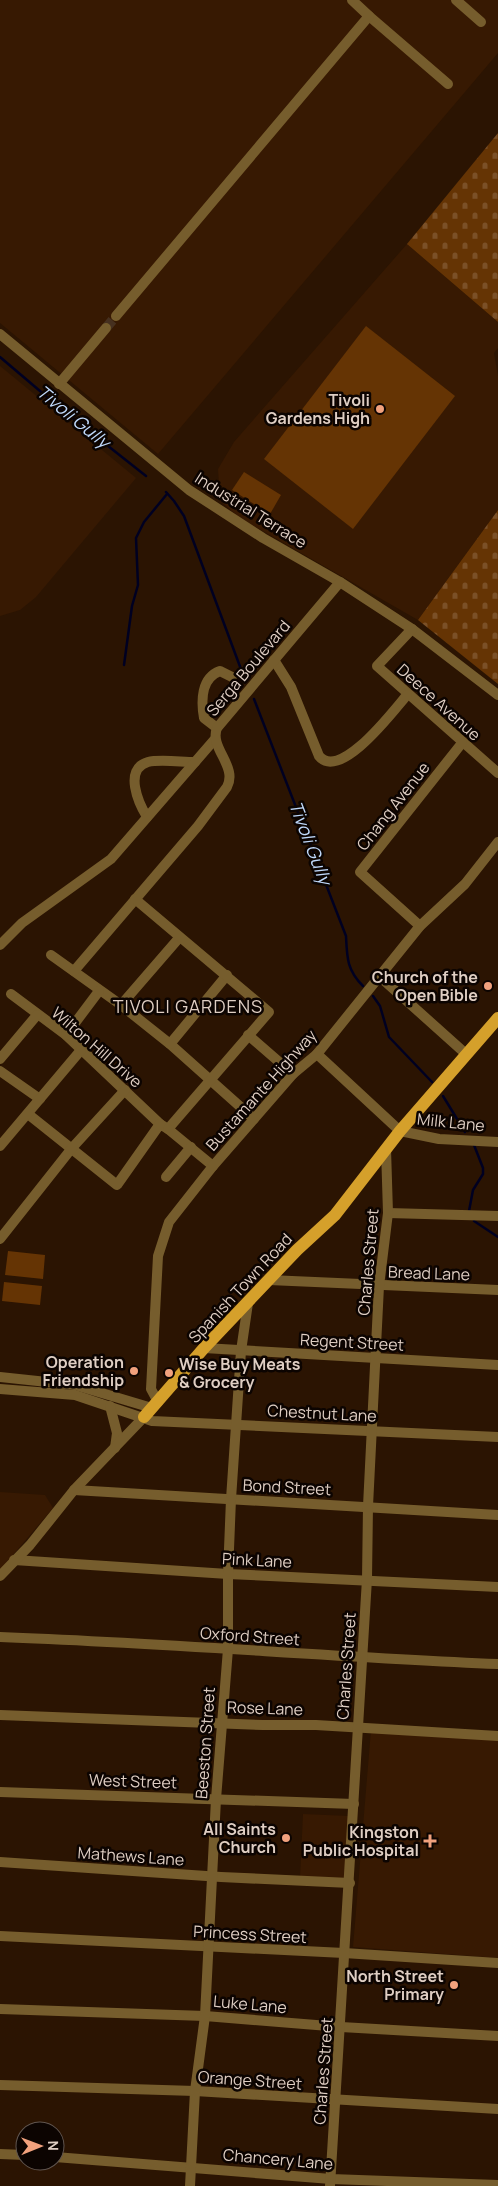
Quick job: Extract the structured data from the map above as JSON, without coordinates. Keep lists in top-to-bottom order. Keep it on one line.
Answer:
{"streets":{"main road":["Spanish Town Road"],"street":["Industrial Terrace","Serga Boulevard","Deece Avenue","Chang Avenue","Wilton Hill Drive","Bustamante Highway","Milk Lane","Charles Street","Bread Lane","Regent Street","Chestnut Lane","Bond Street","Pink Lane","Oxford Street","Rose Lane","Beeston Street","West Street","Mathews Lane","Princess Street","Luke Lane","Orange Street","Chancery Lane"]},"crossings":[["Industrial Terrace","Serga Boulevard"],["Industrial Terrace","Deece Avenue"],["Deece Avenue","Chang Avenue"],["Chang Avenue","Bustamante Highway"],["Wilton Hill Drive","Bustamante Highway"],["Bustamante Highway","Spanish Town Road"],["Bustamante Highway","Chestnut Lane"],["Milk Lane","Spanish Town Road"],["Charles Street","Bread Lane"],["Charles Street","Spanish Town Road"],["Charles Street","Regent Street"],["Charles Street","Chestnut Lane"],["Charles Street","Bond Street"],["Charles Street","Pink Lane"],["Charles Street","Oxford Street"],["Charles Street","Rose Lane"],["Charles Street","West Street"],["Charles Street","Mathews Lane"],["Charles Street","Princess Street"],["Charles Street","Luke Lane"],["Charles Street","Orange Street"],["Charles Street","Chancery Lane"],["Bread Lane","Spanish Town Road"],["Spanish Town Road","Regent Street"],["Spanish Town Road","Chestnut Lane"],["Spanish Town Road","Bond Street"],["Spanish Town Road","Pink Lane"],["Spanish Town Road","Beeston Street"],["Regent Street","Beeston Street"],["Chestnut Lane","Beeston Street"],["Bond Street","Beeston Street"],["Pink Lane","Beeston Street"],["Oxford Street","Beeston Street"],["Rose Lane","Beeston Street"],["Beeston Street","West Street"],["Beeston Street","Mathews Lane"],["Beeston Street","Princess Street"],["Beeston Street","Luke Lane"],["Beeston Street","Orange Street"],["Beeston Street","Chancery Lane"]],"districts":["TIVOLI GARDENS"],"water":["Tivoli Gully"],"places":{"other":["Tivoli Gardens High","Church of the Open Bible","Operation Friendship","Wise Buy Meats & Grocery","All Saints Church","North Street Primary"],"health":["Kingston Public Hospital"]},"north":"right"}
